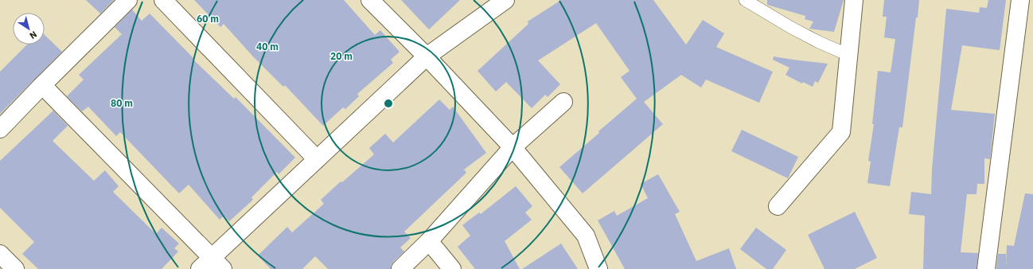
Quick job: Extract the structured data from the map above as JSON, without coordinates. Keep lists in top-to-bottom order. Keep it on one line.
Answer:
{"north":"bottom right","rings":["60 m","40 m","20 m","80 m"]}
